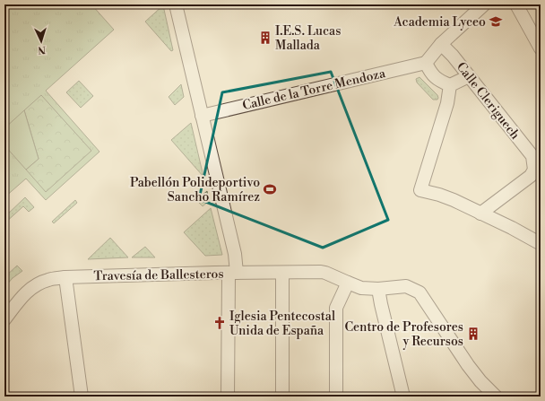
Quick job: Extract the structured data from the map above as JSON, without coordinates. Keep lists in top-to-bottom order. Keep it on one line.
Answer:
{"streets":{"street":["Calle de la Torre Mendoza","Calle Cleriguech","Travesía de Ballesteros"]},"places":{"school or university":["Academia Lyceo"],"building":["I.E.S. Lucas Mallada","Centro de Profesores y Recursos"],"sports":["Pabellón Polideportivo Sancho Ramírez"],"church":["Iglesia Pentecostal Unida de España"]},"north":"bottom"}
